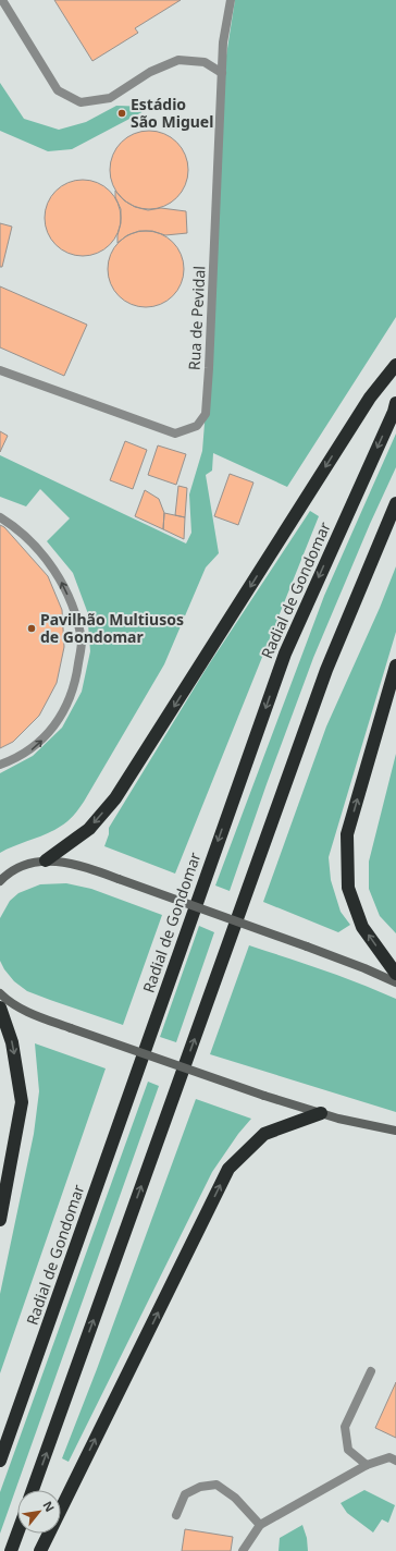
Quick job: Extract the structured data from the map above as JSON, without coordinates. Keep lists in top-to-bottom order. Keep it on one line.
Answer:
{"streets":{"highway":["Radial de Gondomar"],"street":["Rua de Pevidal"]},"places":["Estádio São Miguel","Pavilhão Multiusos de Gondomar"],"north":"top right"}
